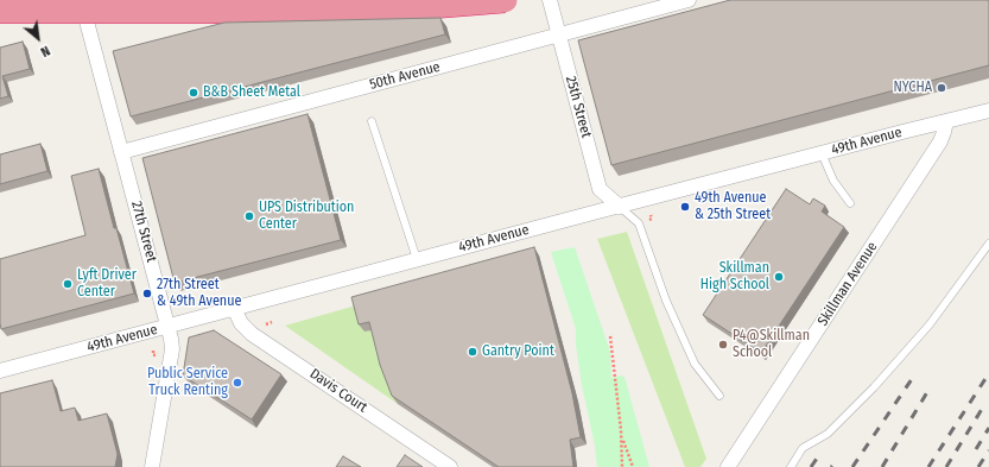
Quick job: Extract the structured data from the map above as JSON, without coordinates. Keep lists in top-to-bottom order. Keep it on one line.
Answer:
{"streets":{"street":["50th Avenue","25th Street","49th Avenue","27th Street","Skillman Avenue","Davis Court"]},"crossings":[["50th Avenue","25th Street"],["50th Avenue","27th Street"],["25th Street","49th Avenue"],["49th Avenue","27th Street"],["49th Avenue","Skillman Avenue"],["49th Avenue","Davis Court"]],"places":["NYCHA","B&B Sheet Metal","49th Avenue & 25th Street","UPS Distribution Center","Skillman High School","Lyft Driver Center","27th Street & 49th Avenue","P4@Skillman School","Gantry Point","Public Service Truck Renting"],"north":"bottom right"}
